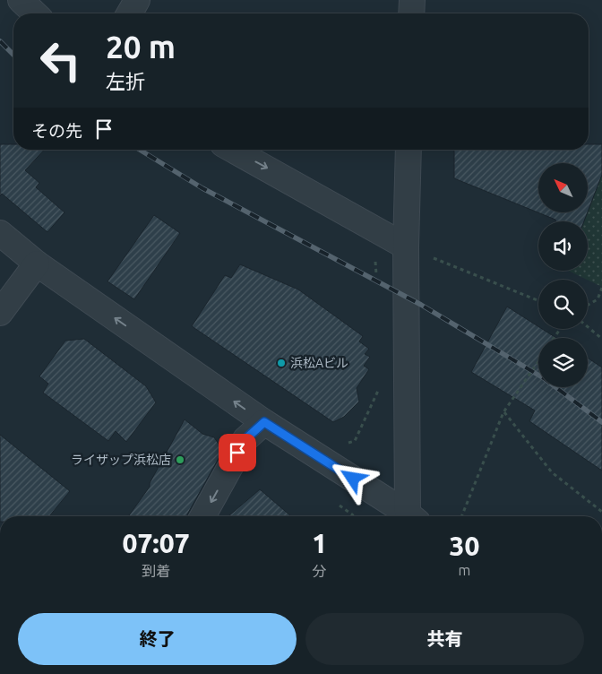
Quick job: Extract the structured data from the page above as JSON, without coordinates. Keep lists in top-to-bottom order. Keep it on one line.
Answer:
{"places":["浜松Aビル","ライザップ浜松店"],"north":"top left","page":{"turn":["20 m","左折"],"then":"その先","eta":["07:07","到着","1","分","30","m"],"buttons":["終了","共有"]}}
